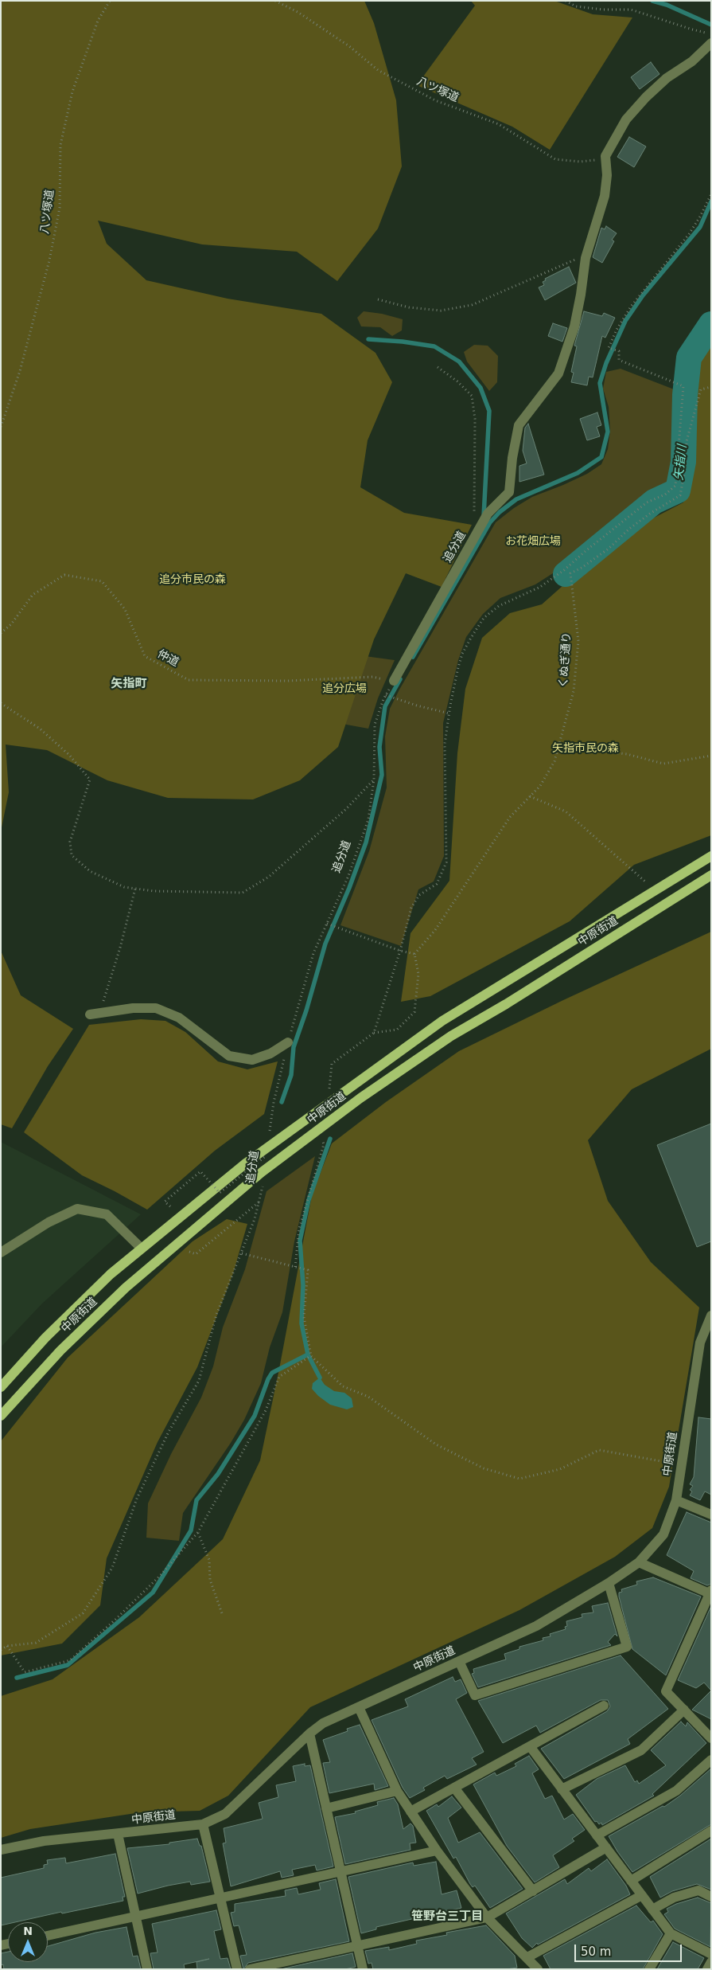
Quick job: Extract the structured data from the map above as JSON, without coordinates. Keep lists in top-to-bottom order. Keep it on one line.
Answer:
{"streets":{"main road":["中原街道"],"street":["追分道"],"path":["八ツ塚道","仲道","くぬぎ通り"]},"crossings":[["追分道","仲道"]],"districts":["矢指町","笹野台三丁目"],"water":["矢指川"],"parks":["お花畑広場","追分市民の森","追分広場","矢指市民の森"],"scale_bar":"50 m","north":"top"}
